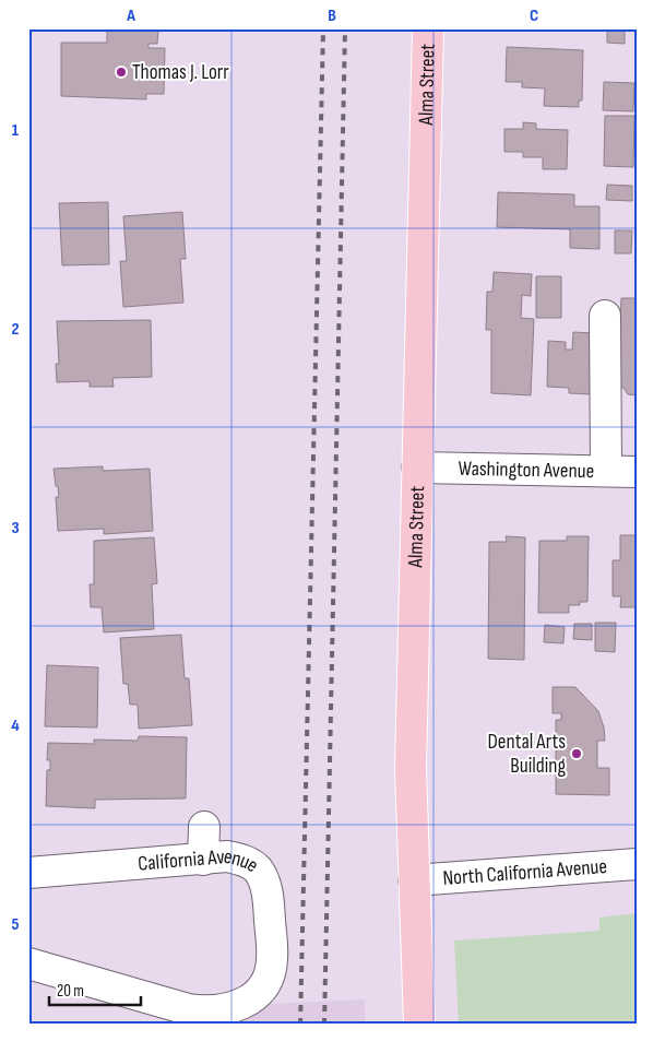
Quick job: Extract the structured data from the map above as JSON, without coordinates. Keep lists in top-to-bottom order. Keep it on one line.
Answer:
{"streets":{"main road":["Alma Street"],"street":["Washington Avenue","California Avenue","North California Avenue"]},"crossings":[["Alma Street","Washington Avenue"],["Alma Street","North California Avenue"]],"places":["Thomas J. Lorr","Dental Arts Building"],"scale_bar":"20 m","grid":{"columns":["A","B","C"],"rows":["1","2","3","4","5"]}}
